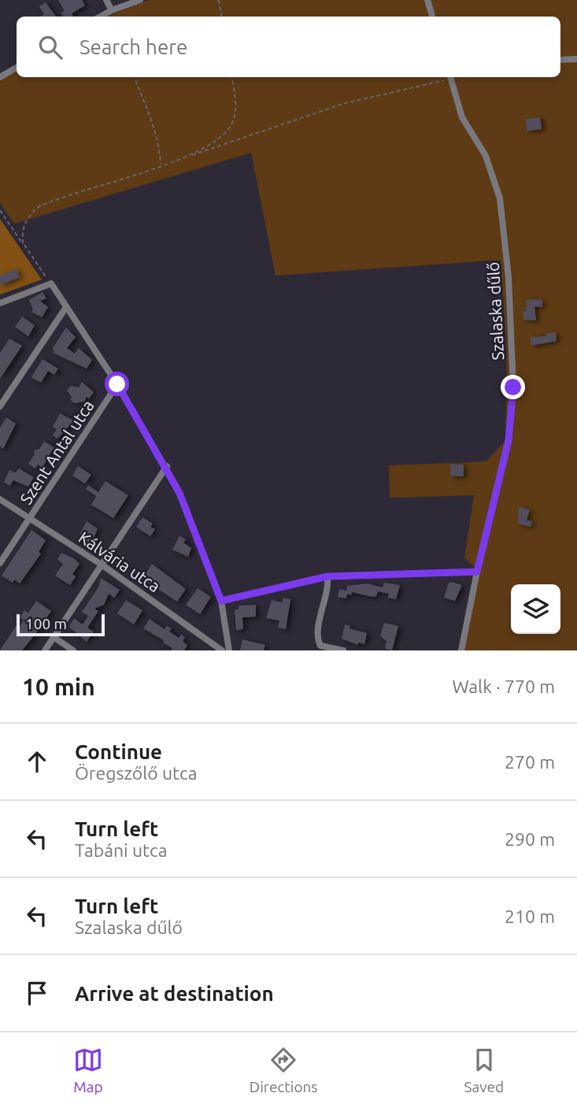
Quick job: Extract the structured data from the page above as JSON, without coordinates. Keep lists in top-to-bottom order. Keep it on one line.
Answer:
{"streets":{"street":["Szalaska dűlő","Szent Antal utca","Kálvária utca"]},"crossings":[["Szent Antal utca","Kálvária utca"]],"scale_bar":"100 m","page":{"search":"Search here","scale":"100 m","heading":["10 min","Walk · 770 m"],"list":[["Continue","Öregszőlő utca","270 m"],["Turn left","Tabáni utca","290 m"],["Turn left","Szalaska dűlő","210 m"],"Arrive at destination"],"nav":["Map","Directions","Saved"]}}
